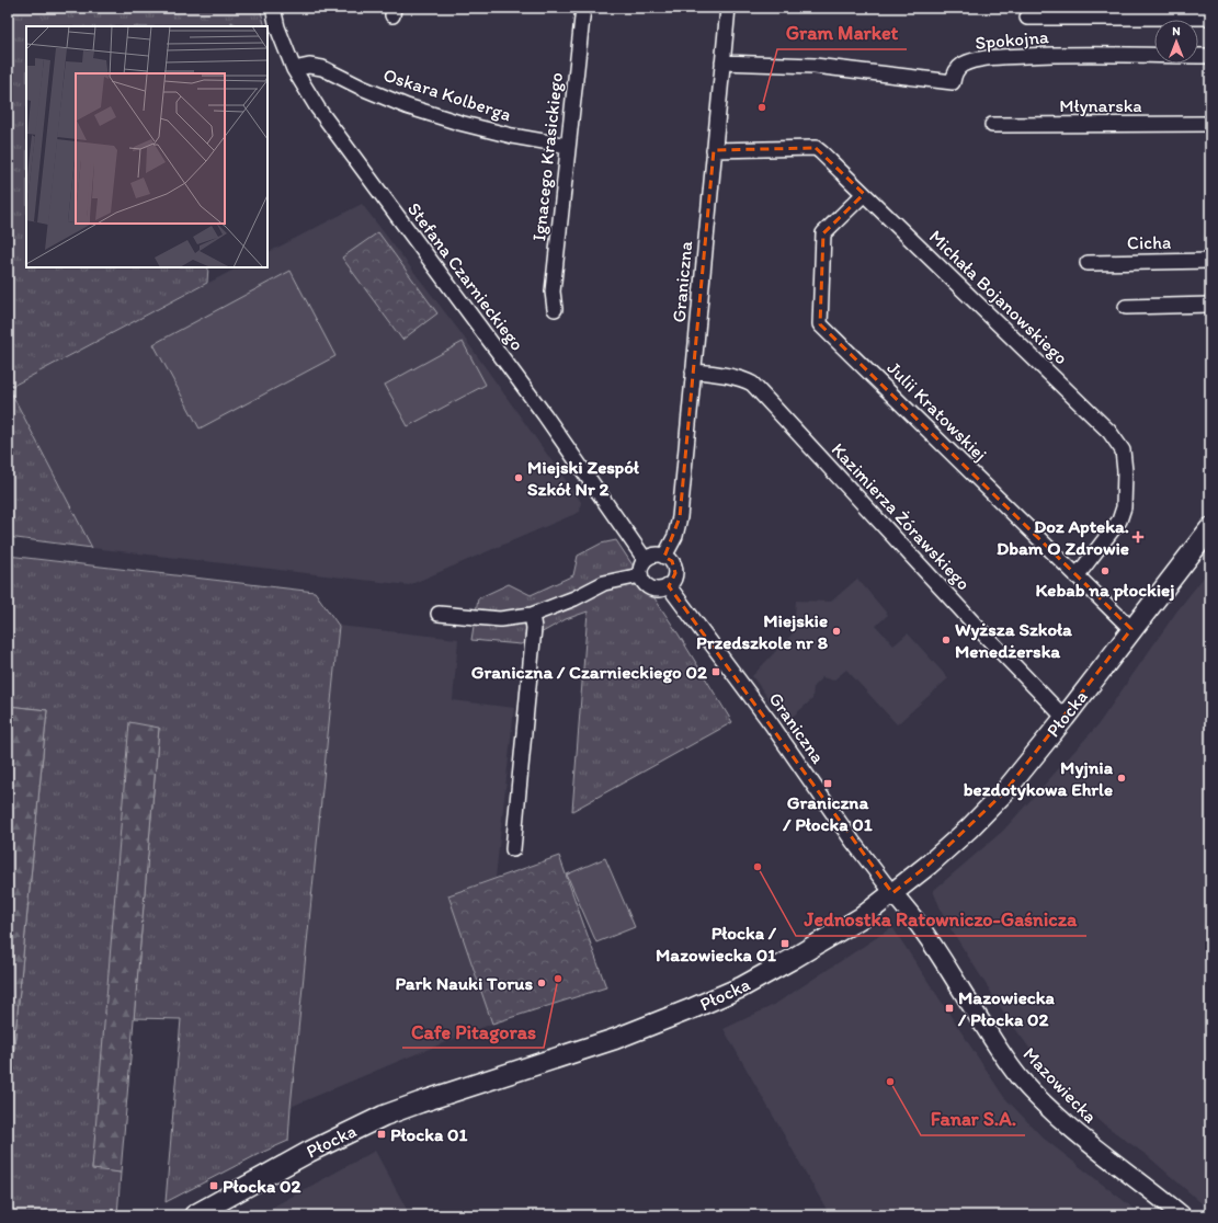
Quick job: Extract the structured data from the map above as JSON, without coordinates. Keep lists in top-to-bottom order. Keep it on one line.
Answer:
{"streets":{"main road":["Płocka"],"street":["Spokojna","Oskara Kolberga","Młynarska","Ignacego Krasickiego","Cicha","Stefana Czarnieckiego","Graniczna","Michała Bojanowskiego","Julii Kratowskiej","Kazimierza Żórawskiego","Mazowiecka"]},"crossings":[["Spokojna","Graniczna"],["Oskara Kolberga","Ignacego Krasickiego"],["Oskara Kolberga","Stefana Czarnieckiego"],["Stefana Czarnieckiego","Graniczna"],["Graniczna","Michała Bojanowskiego"],["Graniczna","Kazimierza Żórawskiego"],["Graniczna","Płocka"],["Graniczna","Mazowiecka"],["Michała Bojanowskiego","Julii Kratowskiej"],["Julii Kratowskiej","Płocka"],["Kazimierza Żórawskiego","Płocka"],["Płocka","Mazowiecka"]],"places":{"other":["Gram Market","Miejski Zespół Szkół Nr 2","Kebab na płockiej","Miejskie Przedszkole nr 8","Wyższa Szkoła Menedżerska","Myjnia bezdotykowa Ehrle","Jednostka Ratowniczo-Gaśnicza","Cafe Pitagoras","Park Nauki Torus","Fanar S.A."],"health":["Doz Apteka. Dbam O Zdrowie"],"transit":["Graniczna / Czarnieckiego 02","Graniczna / Płocka 01","Płocka / Mazowiecka 01","Mazowiecka / Płocka 02","Płocka 01","Płocka 02"]},"north":"top"}
